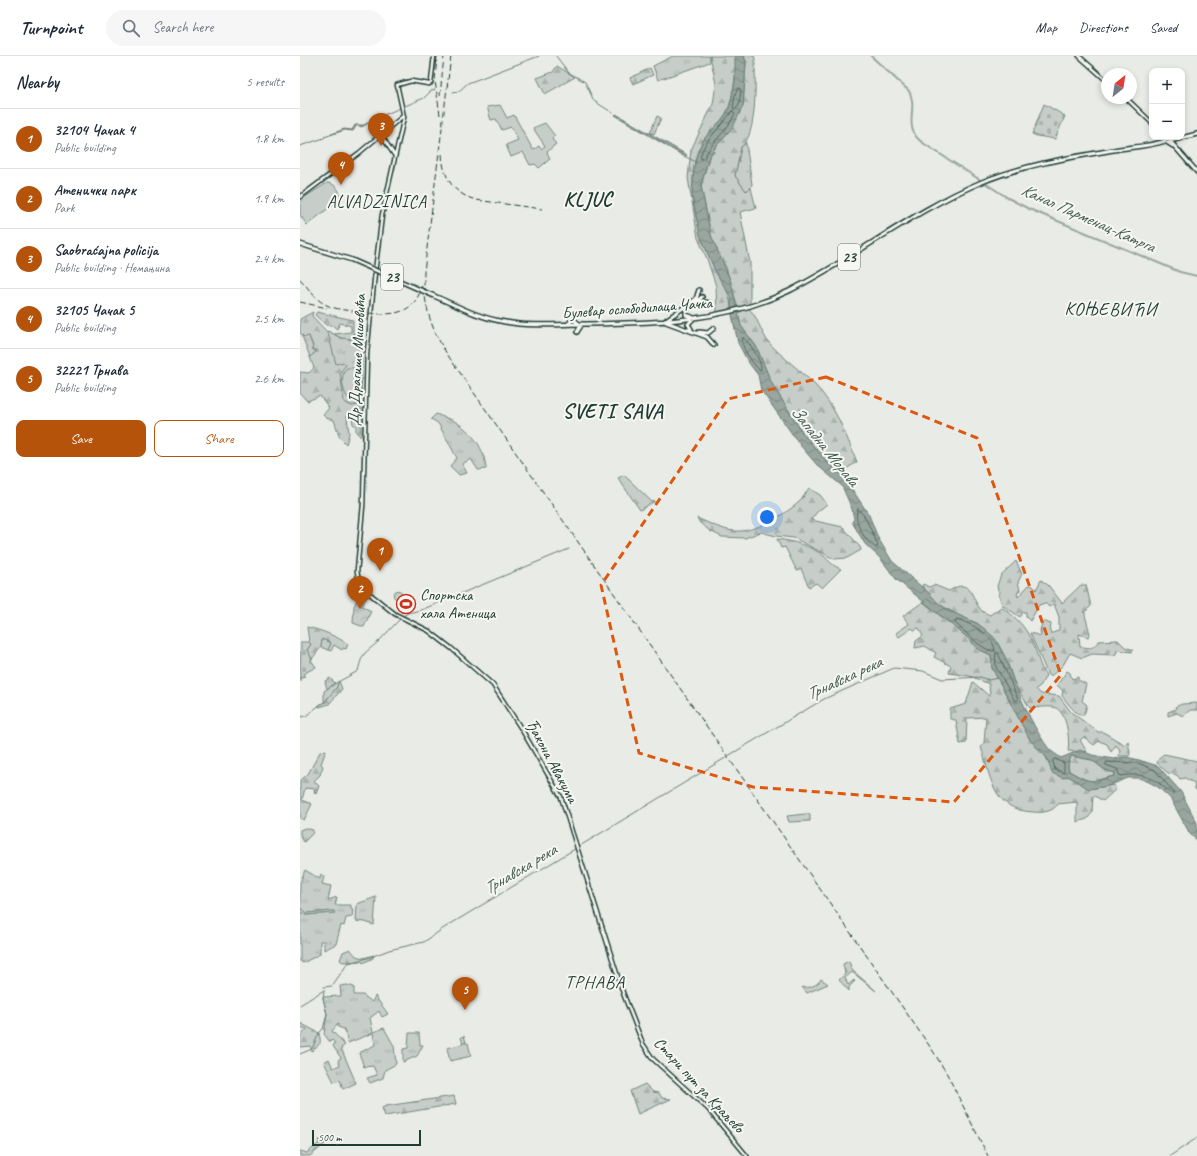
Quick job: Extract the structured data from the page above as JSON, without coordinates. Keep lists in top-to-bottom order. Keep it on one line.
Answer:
{"streets":{"main road":["23","Булевар ослободилаца Чачка","Др Драгише Мишовића","Ђакона Авакума","Стари пут за Краљево"]},"crossings":[["Др Драгише Мишовића","Ђакона Авакума"],["Ђакона Авакума","Стари пут за Краљево"]],"districts":["KLJUC","ALVADZINICA","КОЊЕВИЋИ","SVETI SAVA","ТРНАВА"],"water":["Канал Парменац-Катрга","Западна Морава","Трнавска река"],"places":{"sports":["Спортска хала Атеница"]},"scale_bar":"500 m","north":"top right","page":{"header":"Turnpoint","search":"Search here","nav":["Map","Directions","Saved"],"heading":["Nearby","5 results"],"map_buttons":["+","−"],"list":[{"mark":"1","name":"32104 Чачак 4","note":"Public building","value":"1.8 km"},{"mark":"2","name":"Атенички парк","note":"Park","value":"1.9 km"},{"mark":"3","name":"Saobraćajna policija","note":"Public building · Немањина","value":"2.4 km"},{"mark":"4","name":"32105 Чачак 5","note":"Public building","value":"2.5 km"},{"mark":"5","name":"32221 Трнава","note":"Public building","value":"2.6 km"}],"pins":["3","4","1","2","5"],"buttons":["Save","Share"],"scale":"500 m"}}
